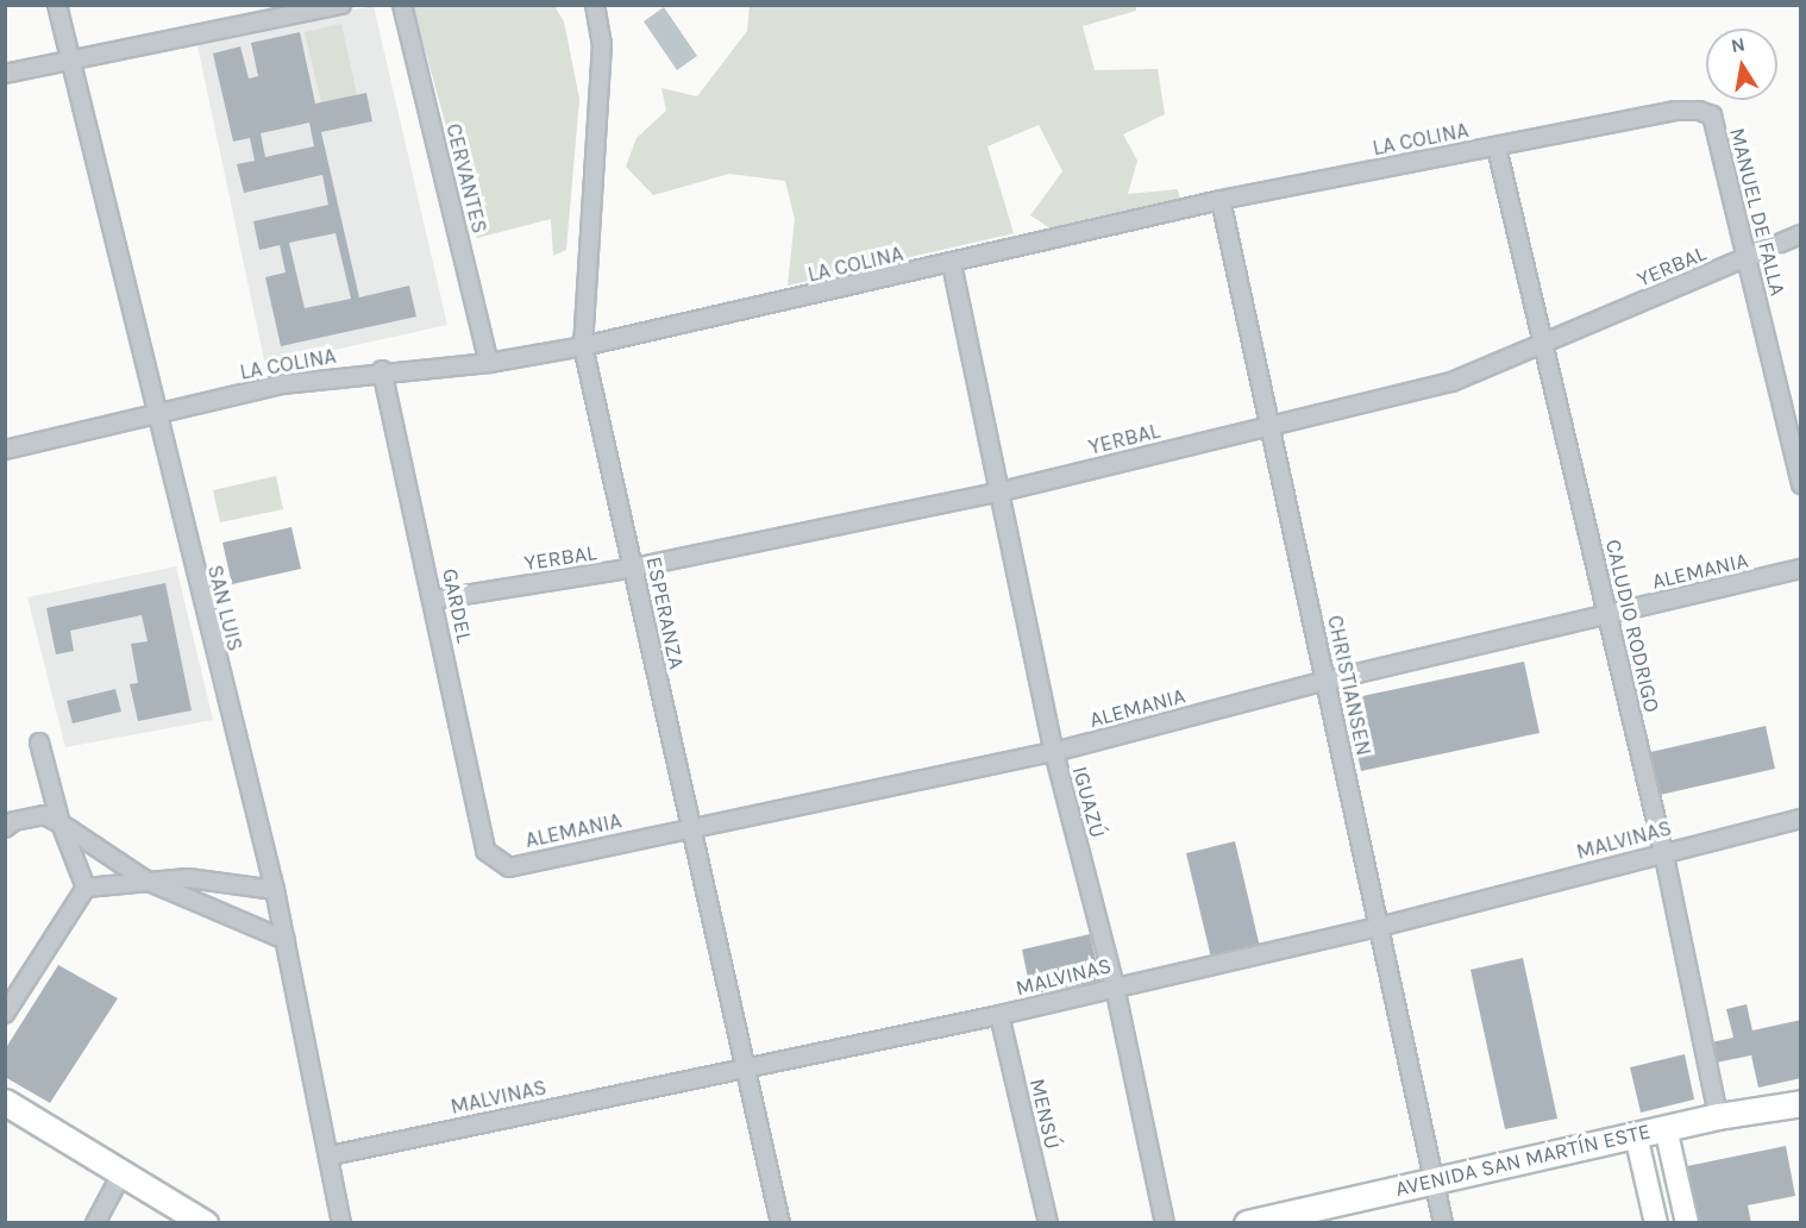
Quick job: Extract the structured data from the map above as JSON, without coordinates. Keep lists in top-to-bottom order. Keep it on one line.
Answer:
{"streets":{"main road":["AVENIDA SAN MARTÍN ESTE"],"street":["LA COLINA","CERVANTES","MANUEL DE FALLA","YERBAL","ALEMANIA","GARDEL","SAN LUIS","ESPERANZA","CALUDIO RODRIGO","CHRISTIANSEN","IGUAZÚ","MALVINAS","MENSÚ"]},"crossings":[["LA COLINA","CERVANTES"],["LA COLINA","MANUEL DE FALLA"],["LA COLINA","GARDEL"],["LA COLINA","SAN LUIS"],["LA COLINA","ESPERANZA"],["LA COLINA","CALUDIO RODRIGO"],["LA COLINA","CHRISTIANSEN"],["LA COLINA","IGUAZÚ"],["MANUEL DE FALLA","YERBAL"],["YERBAL","GARDEL"],["YERBAL","ESPERANZA"],["YERBAL","CALUDIO RODRIGO"],["YERBAL","CHRISTIANSEN"],["YERBAL","IGUAZÚ"],["ALEMANIA","GARDEL"],["ALEMANIA","ESPERANZA"],["ALEMANIA","CALUDIO RODRIGO"],["ALEMANIA","CHRISTIANSEN"],["ALEMANIA","IGUAZÚ"],["SAN LUIS","MALVINAS"],["ESPERANZA","MALVINAS"],["CALUDIO RODRIGO","MALVINAS"],["CALUDIO RODRIGO","AVENIDA SAN MARTÍN ESTE"],["CHRISTIANSEN","MALVINAS"],["CHRISTIANSEN","AVENIDA SAN MARTÍN ESTE"],["IGUAZÚ","MALVINAS"],["MALVINAS","MENSÚ"]],"north":"top"}
